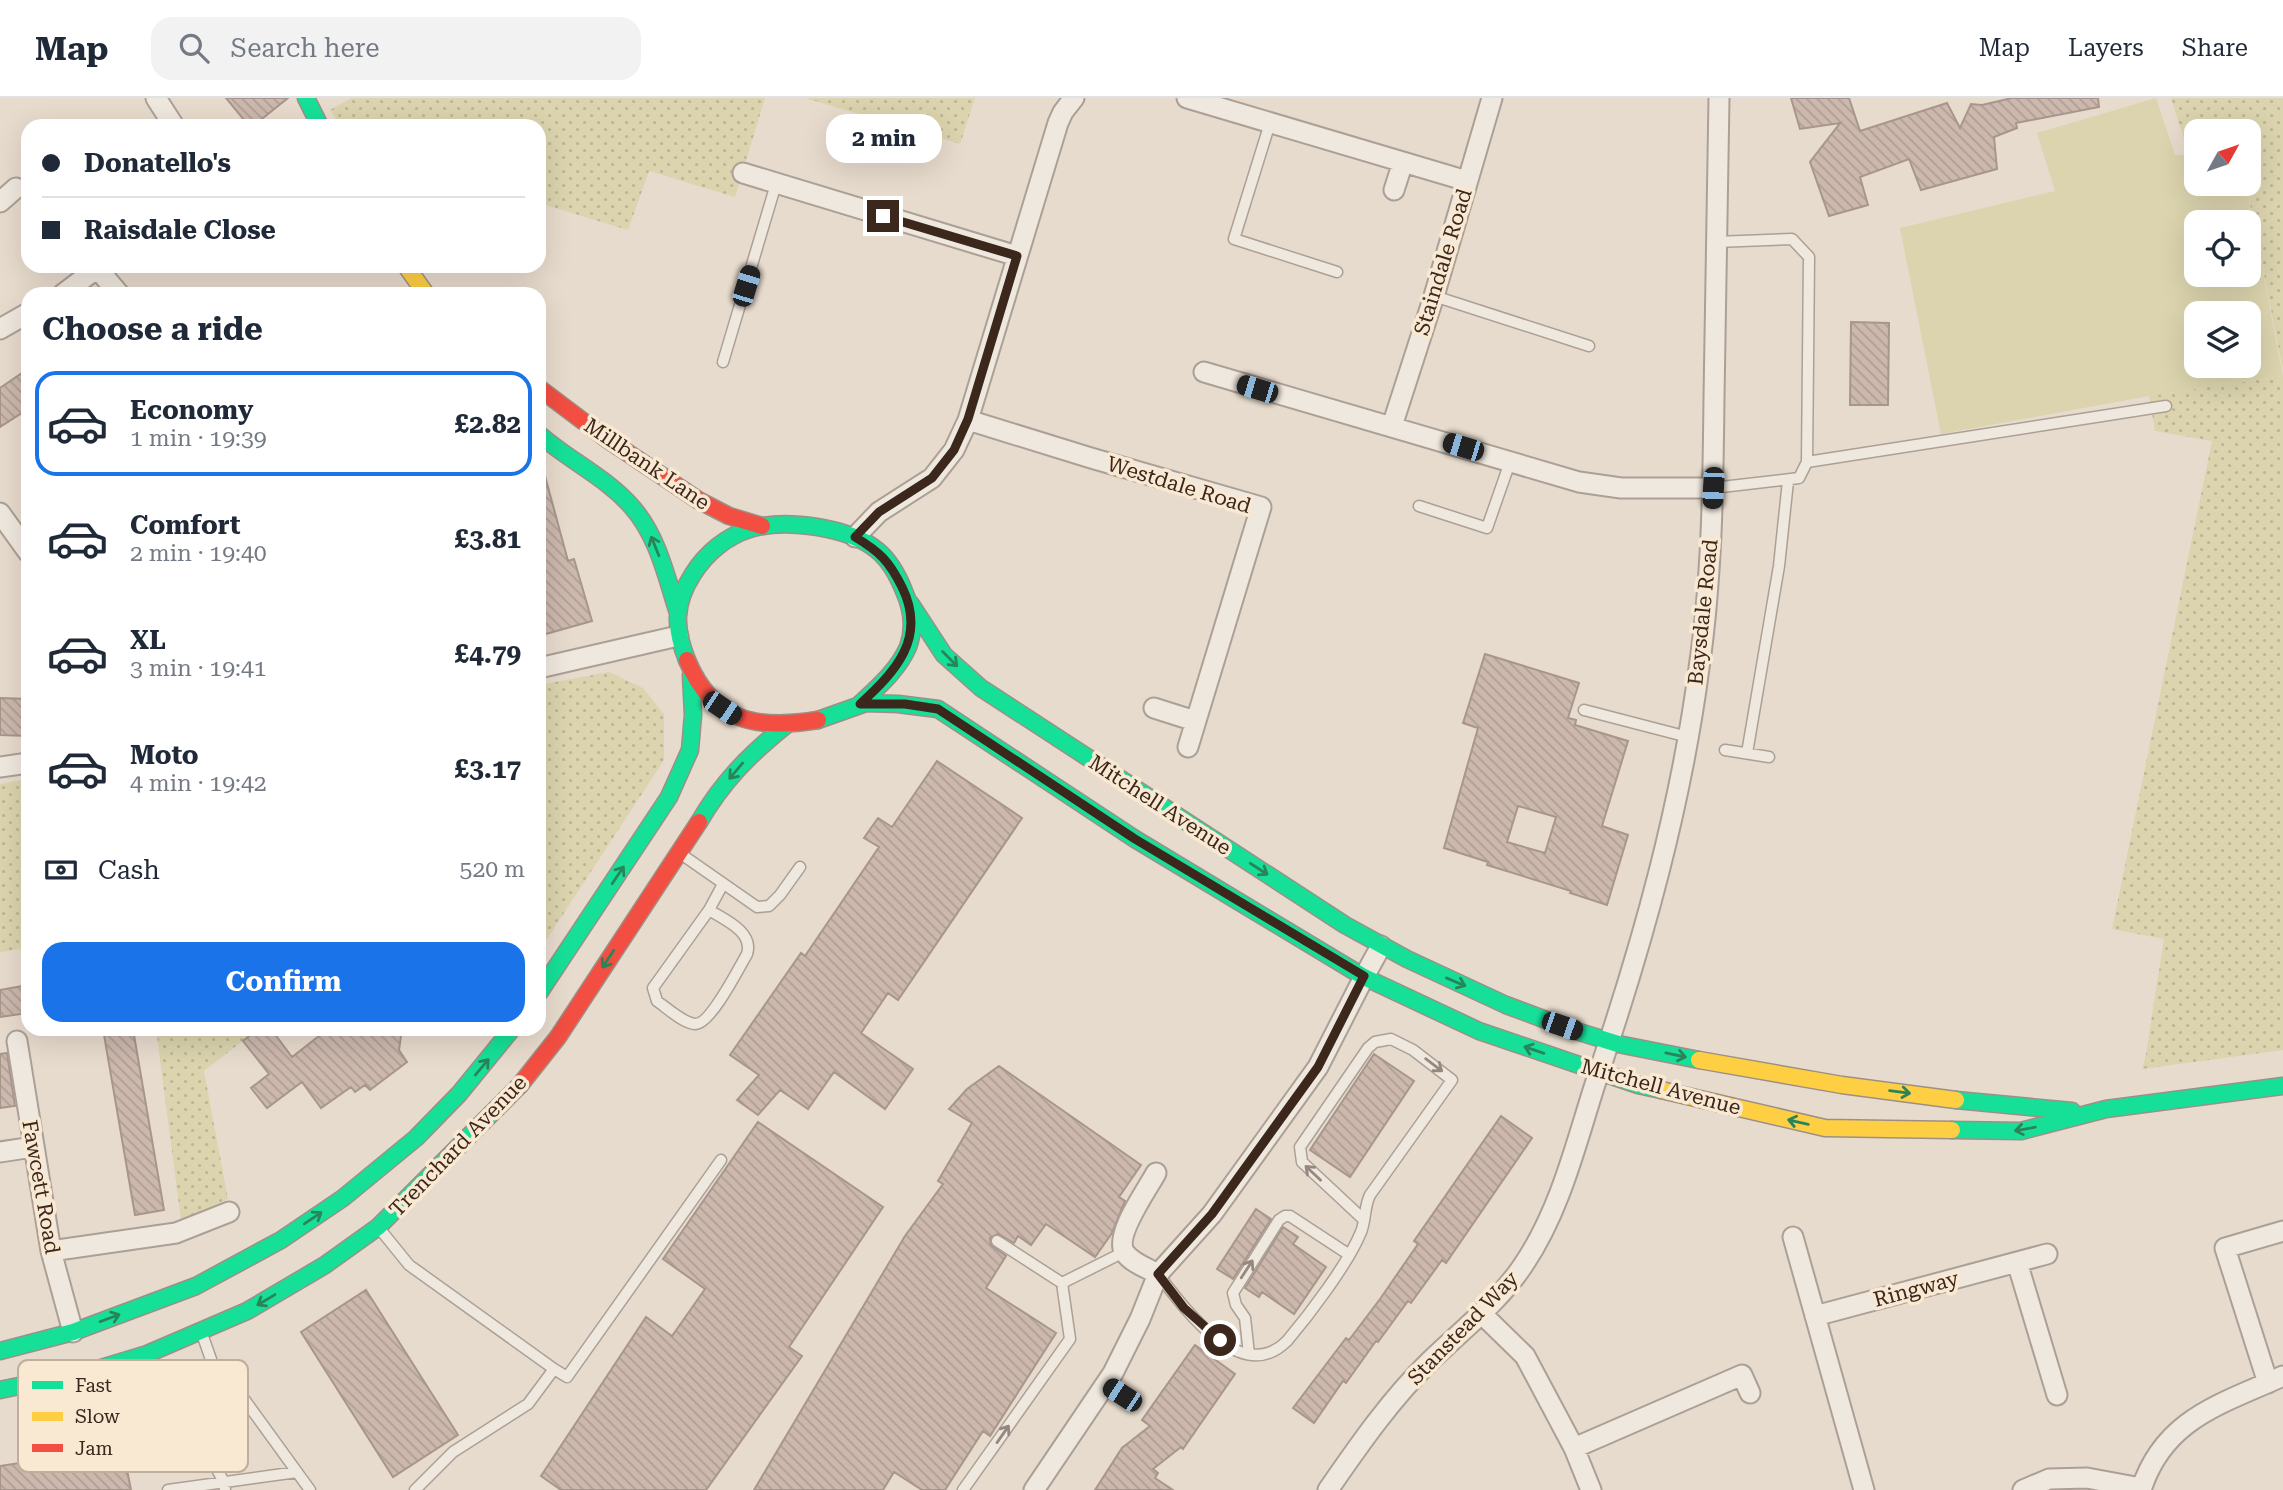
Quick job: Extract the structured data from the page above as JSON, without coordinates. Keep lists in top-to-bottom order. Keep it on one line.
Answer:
{"streets":{"street":["Staindale Road","Millbank Lane","Westdale Road","Baysdale Road","Mitchell Avenue","Trenchard Avenue","Fawcett Road","Ringway","Stanstead Way"]},"crossings":[["Millbank Lane","Mitchell Avenue"],["Millbank Lane","Trenchard Avenue"],["Baysdale Road","Mitchell Avenue"],["Baysdale Road","Stanstead Way"],["Mitchell Avenue","Trenchard Avenue"],["Mitchell Avenue","Stanstead Way"],["Trenchard Avenue","Fawcett Road"]],"legend":["Fast","Slow","Jam"],"north":"top right","page":{"header":"Map","search":"Search here","nav":["Map","Layers","Share"],"bubble":"2 min","banner":["Donatello's","Raisdale Close"],"heading":"Choose a ride","list":[{"name":"Economy","note":"1 min · 19:39","value":"£2.82"},{"name":"Comfort","note":"2 min · 19:40","value":"£3.81"},{"name":"XL","note":"3 min · 19:41","value":"£4.79"},{"name":"Moto","note":"4 min · 19:42","value":"£3.17"}],"pay":["Cash","520 m"],"buttons":"Confirm"}}
